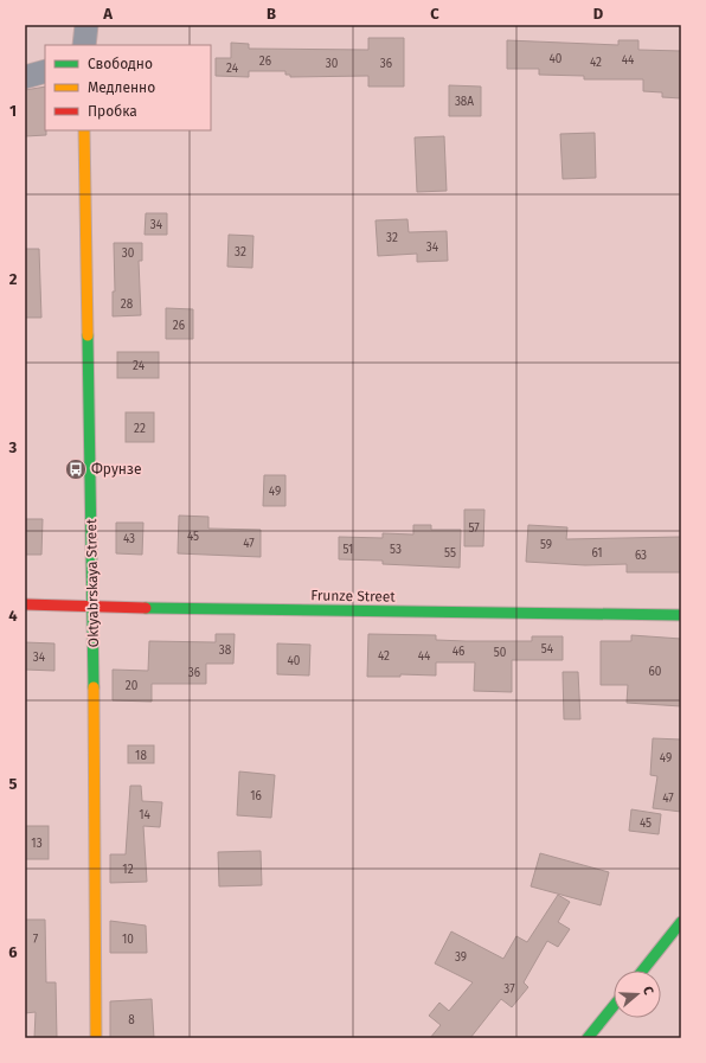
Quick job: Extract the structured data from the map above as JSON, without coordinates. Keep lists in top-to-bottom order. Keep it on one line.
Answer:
{"streets":{"street":["Oktyabrskaya Street","Frunze Street"]},"crossings":[["Oktyabrskaya Street","Frunze Street"]],"places":{"bus stop":["Фрунзе"]},"house_numbers":["40","44","26","42","30","36","24","38А","34","32","34","32","30","28","26","24","22","49","57","45","43","47","59","51","53","55","61","63","54","38","46","50","42","44","34","40","60","36","20","18","49","16","47","14","45","13","12","7","10","39","37","8"],"legend":["Свободно","Медленно","Пробка"],"north":"right","grid":{"columns":["A","B","C","D"],"rows":["1","2","3","4","5","6"]}}
